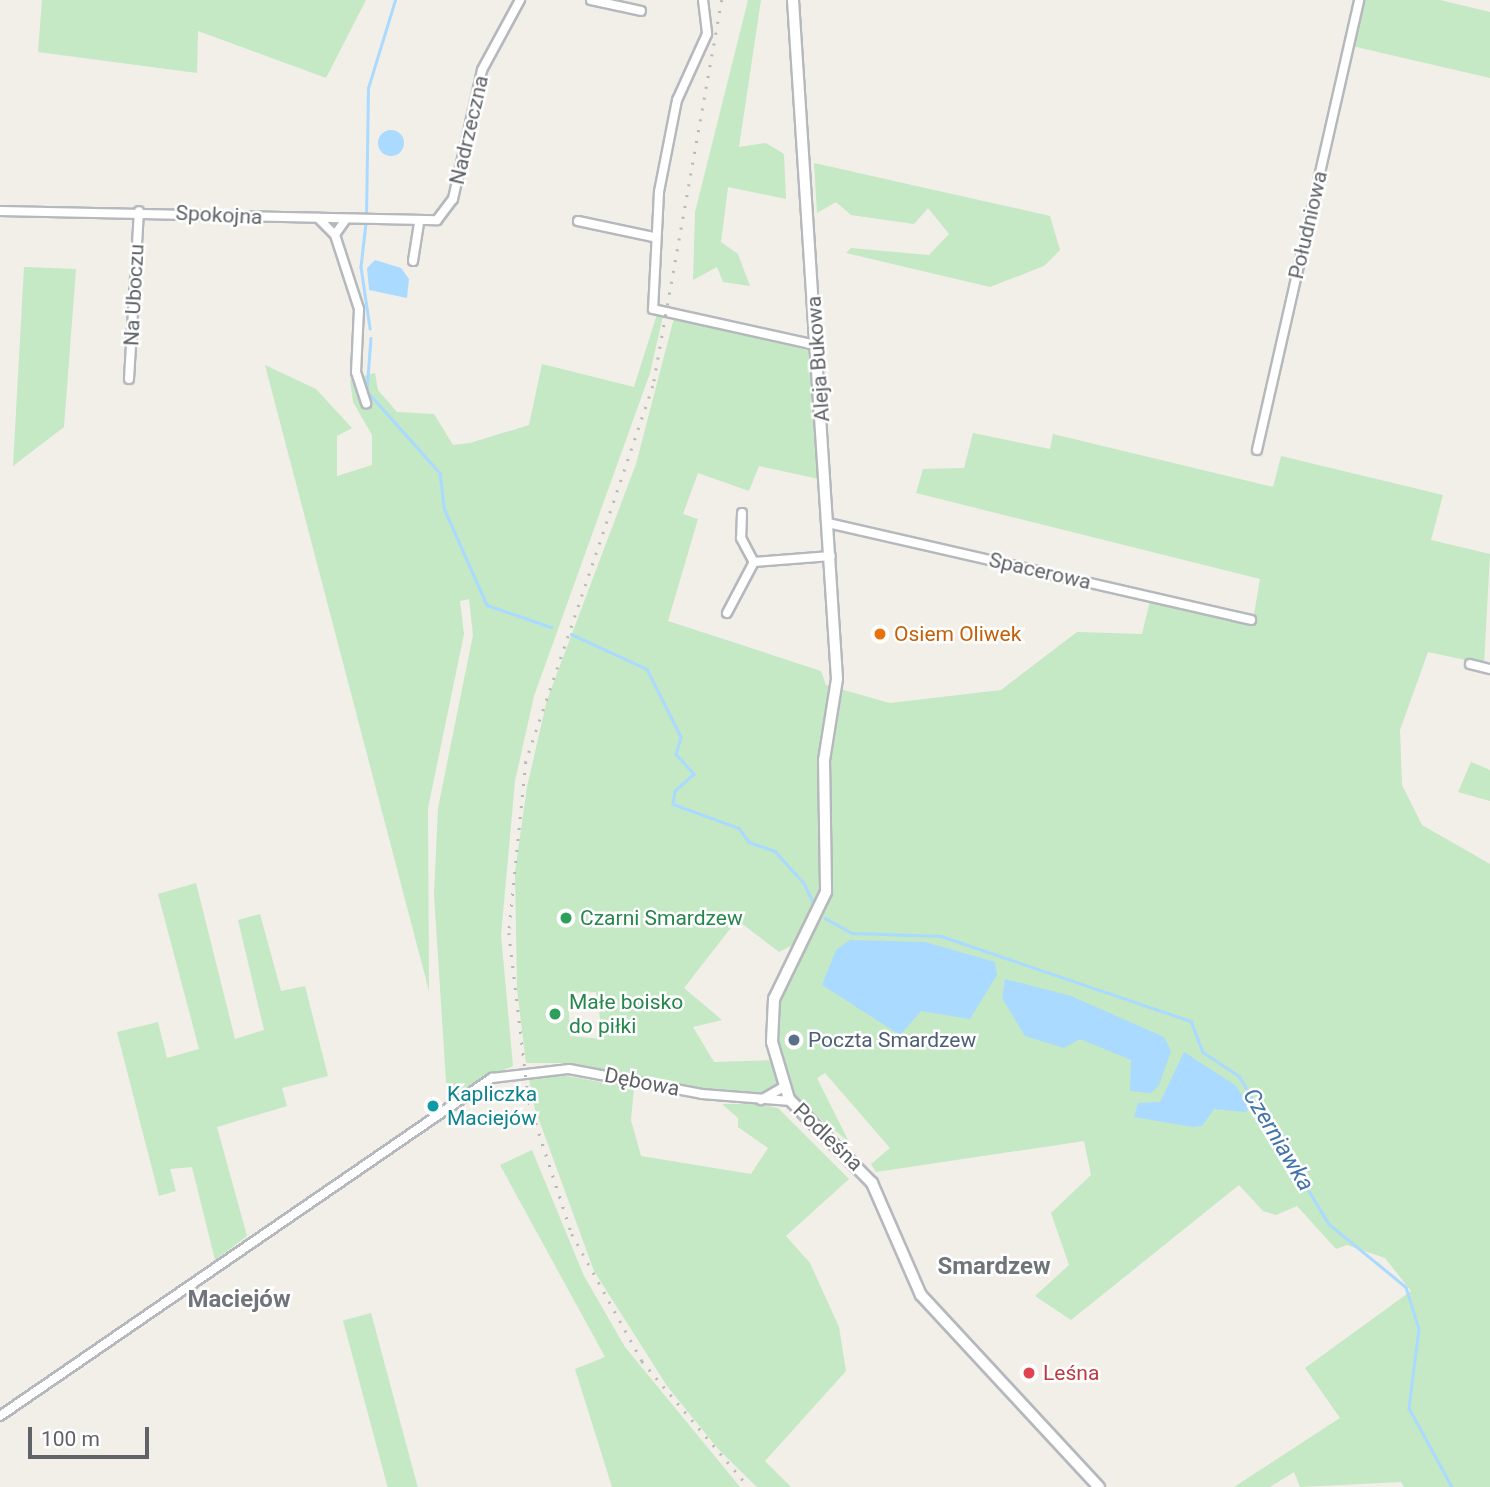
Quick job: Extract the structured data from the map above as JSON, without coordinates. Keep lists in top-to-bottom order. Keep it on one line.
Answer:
{"streets":{"street":["Nadrzeczna","Spokojna","Południowa","Na Uboczu","Aleja Bukowa","Spacerowa","Dębowa","Podleśna"]},"crossings":[["Nadrzeczna","Spokojna"],["Spokojna","Na Uboczu"],["Aleja Bukowa","Spacerowa"],["Aleja Bukowa","Podleśna"],["Dębowa","Podleśna"]],"districts":["Smardzew","Maciejów"],"water":["Czerniawka"],"places":["Osiem Oliwek","Czarni Smardzew","Małe boisko do piłki","Poczta Smardzew","Kapliczka Maciejów","Leśna"],"scale_bar":"100 m"}
